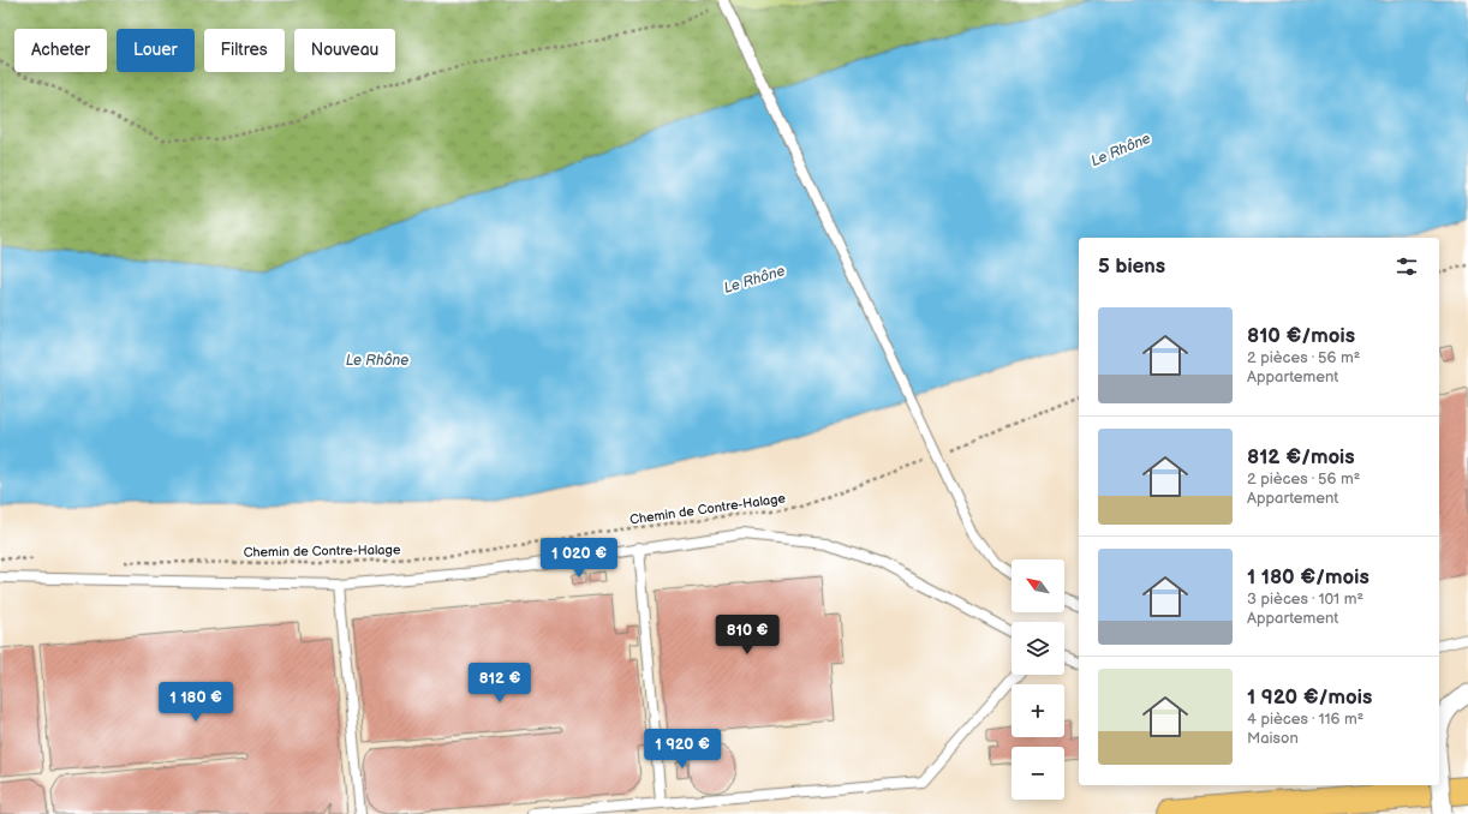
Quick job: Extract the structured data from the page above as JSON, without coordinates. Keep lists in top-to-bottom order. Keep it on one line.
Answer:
{"streets":{"path":["Chemin de Contre-Halage"]},"water":["Le Rhône"],"north":"top left","page":{"chip":["Acheter","Louer","Filtres","Nouveau"],"heading":"5 biens","list":[{"name":"810 €/mois","note":"2 pièces · 56 m² · Appartement"},{"name":"812 €/mois","note":"2 pièces · 56 m² · Appartement"},{"name":"1 180 €/mois","note":"3 pièces · 101 m² · Appartement"},{"name":"1 920 €/mois","note":"4 pièces · 116 m² · Maison"}],"price":["1 020 €","810 €","812 €","1 180 €","1 920 €"],"map_buttons":["+","−"]}}
